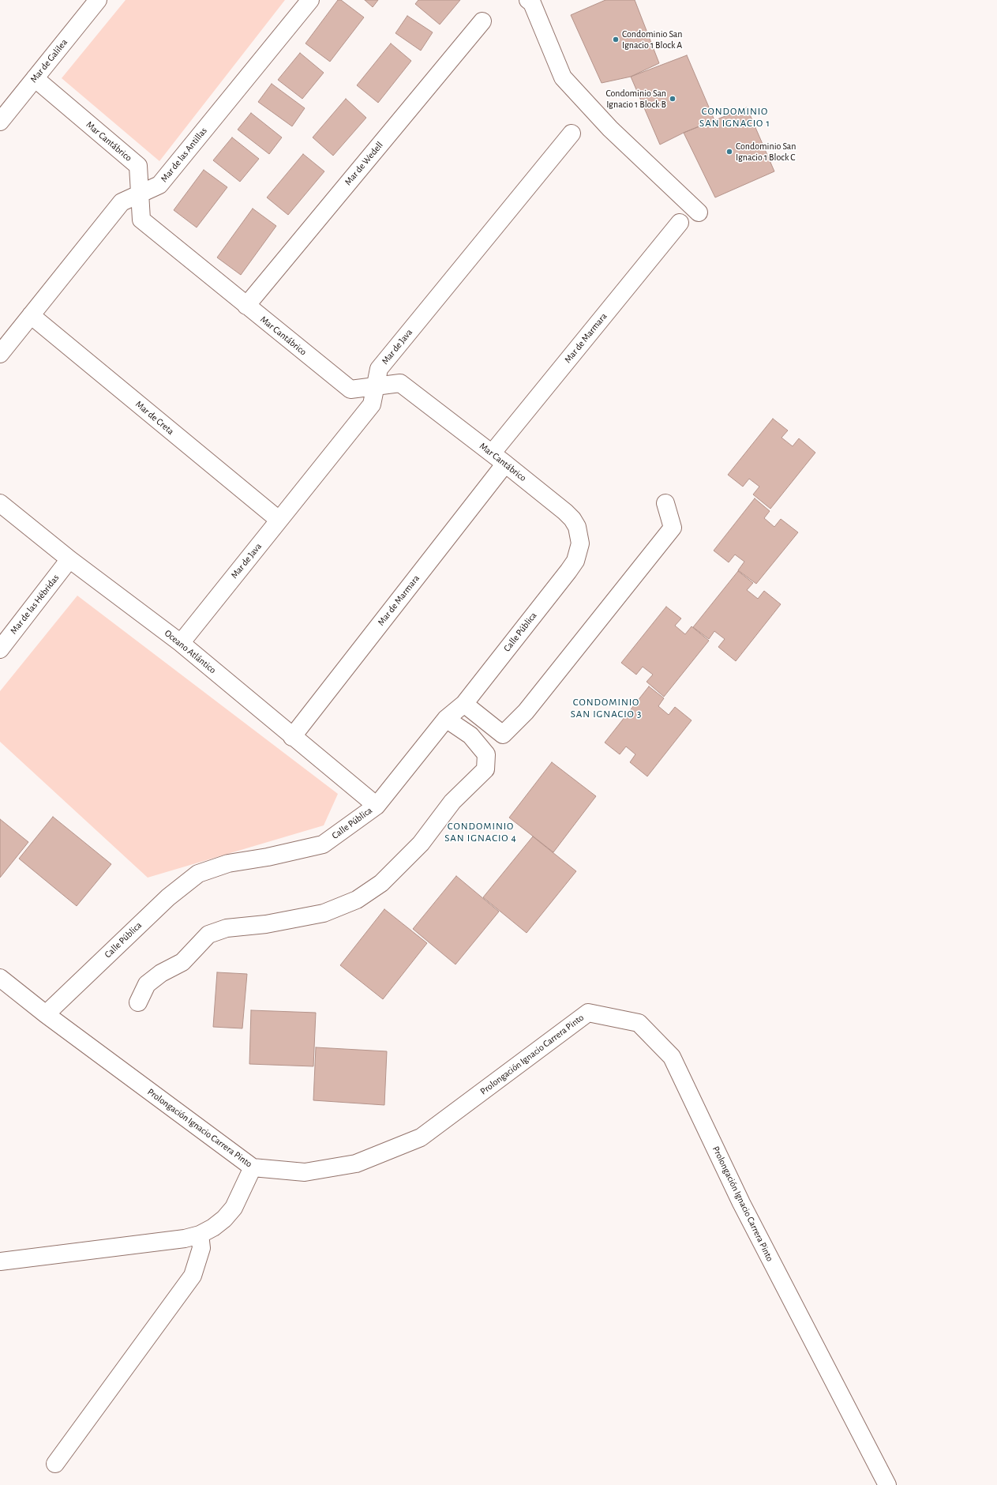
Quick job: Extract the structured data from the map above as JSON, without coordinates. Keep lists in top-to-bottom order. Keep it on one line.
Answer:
{"streets":{"street":["Mar de Galilea","Mar Cantábrico","Mar de las Antillas","Mar de Wedell","Mar de Marmara","Mar de Java","Mar de Creta","Mar de las Hébridas","Calle Pública","Oceano Atlántico","Prolongación Ignacio Carrera Pinto"]},"crossings":[["Mar de Galilea","Mar Cantábrico"],["Mar Cantábrico","Mar de las Antillas"],["Mar Cantábrico","Mar de Wedell"],["Mar Cantábrico","Mar de Marmara"],["Mar Cantábrico","Mar de Java"],["Mar Cantábrico","Calle Pública"],["Mar de las Antillas","Mar de Creta"],["Mar de Marmara","Oceano Atlántico"],["Mar de Java","Mar de Creta"],["Mar de Java","Oceano Atlántico"],["Mar de las Hébridas","Oceano Atlántico"],["Calle Pública","Oceano Atlántico"],["Calle Pública","Prolongación Ignacio Carrera Pinto"]],"districts":["CONDOMINIO SAN IGNACIO 1","CONDOMINIO SAN IGNACIO 3","CONDOMINIO SAN IGNACIO 4"],"places":["Condominio San Ignacio 1 Block A","Condominio San Ignacio 1 Block B","Condominio San Ignacio 1 Block C"]}
